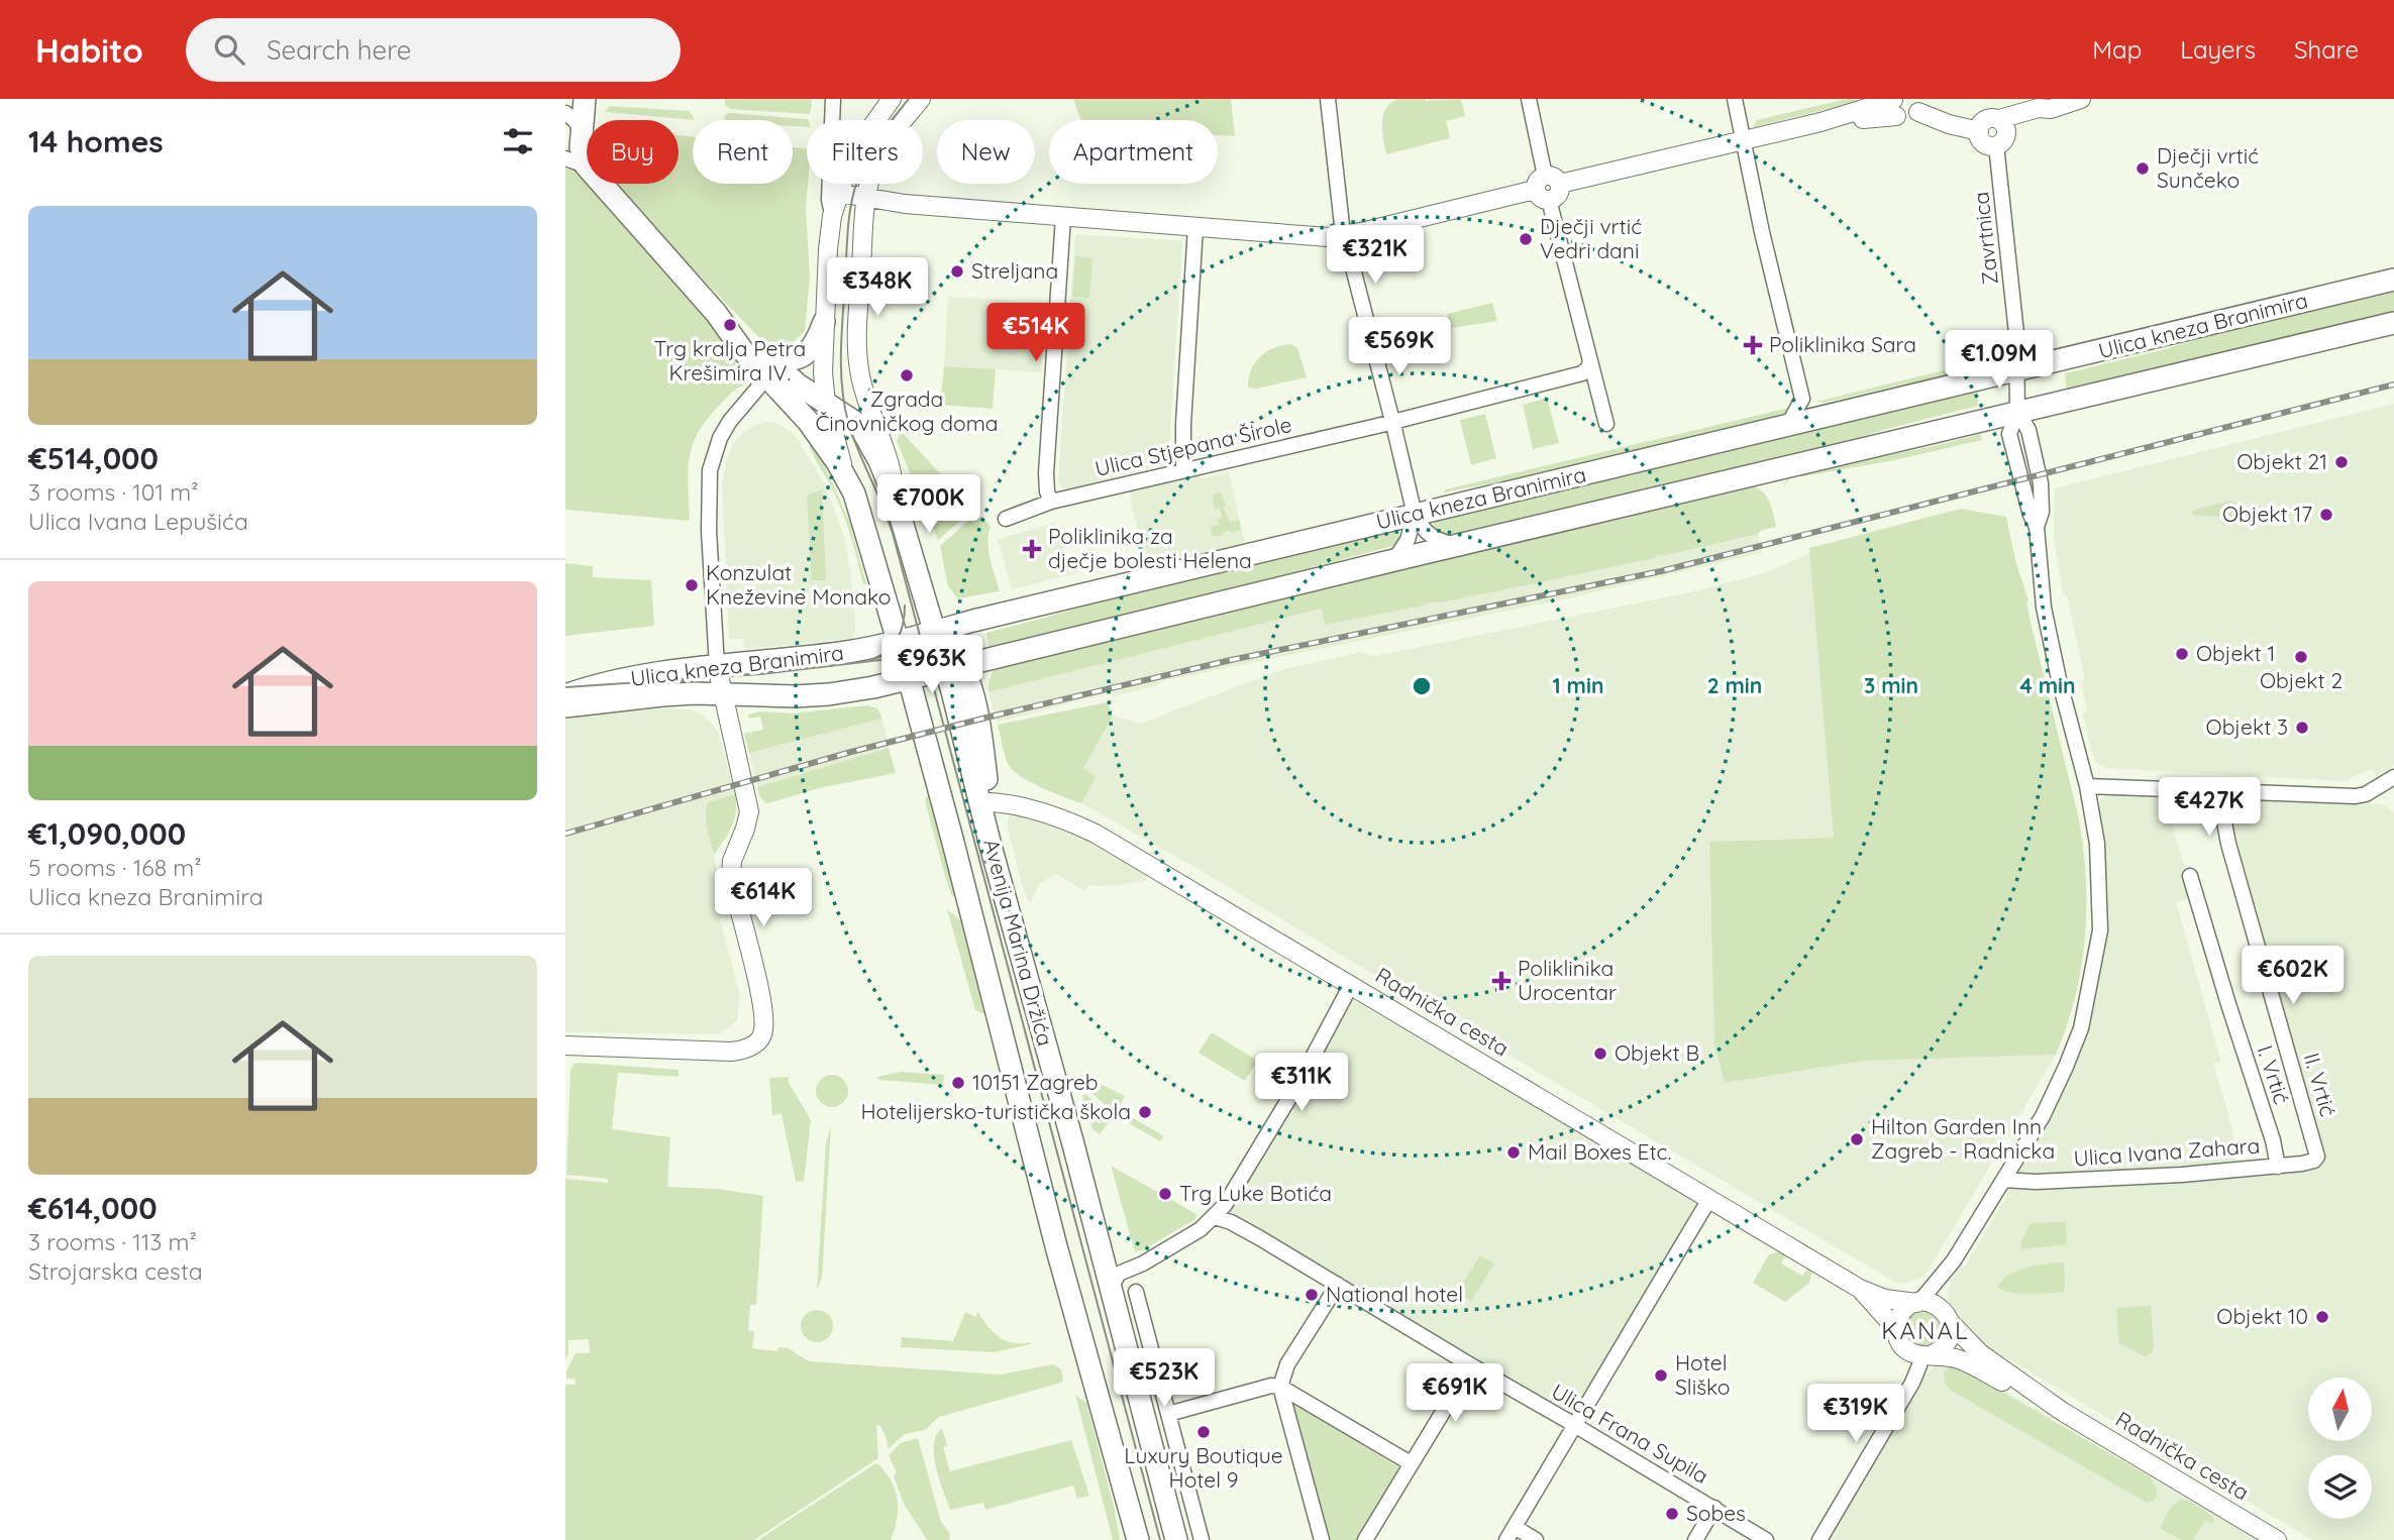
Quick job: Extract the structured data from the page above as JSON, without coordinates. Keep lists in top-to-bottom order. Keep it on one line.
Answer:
{"streets":{"main road":["Ulica kneza Branimira","Avenija Marina Držića"],"street":["Zavrtnica","Ulica Stjepana Širole","Radnička cesta","I. Vrtić","II. Vrtić","Ulica Ivana Zahara","Ulica Frana Supila"]},"crossings":[["Zavrtnica","Ulica kneza Branimira"],["Ulica kneza Branimira","Avenija Marina Držića"],["I. Vrtić","Ulica Ivana Zahara"],["II. Vrtić","Ulica Ivana Zahara"]],"districts":["KANAL"],"places":{"other":["Dječji vrtić Sunčeko","Dječji vrtić Vedri dani","Streljana","Trg kralja Petra Krešimira IV.","Zgrada Činovničkog doma","Objekt 21","Objekt 17","Konzulat Kneževine Monako","Objekt 1","Objekt 2","Objekt 3","Objekt B","10151 Zagreb","Hotelijersko-turistička škola","Hilton Garden Inn Zagreb - Radnicka","Mail Boxes Etc.","Trg Luke Botića","National hotel","Objekt 10","Hotel Sliško","Luxury Boutique Hotel 9","Sobes"],"health":["Poliklinika Sara","Poliklinika za dječje bolesti Helena","Poliklinika Urocentar"]},"north":"top","page":{"header":"Habito","search":"Search here","nav":["Map","Layers","Share"],"heading":"14 homes","chip":["Buy","Rent","Filters","New","Apartment"],"list":[{"name":"€514,000","note":"3 rooms · 101 m² · Ulica Ivana Lepušića"},{"name":"€1,090,000","note":"5 rooms · 168 m² · Ulica kneza Branimira"},{"name":"€614,000","note":"3 rooms · 113 m² · Strojarska cesta"}],"price":["€321K","€348K","€514K","€569K","€1.09M","€700K","€963K","€427K","€614K","€602K","€311K","€523K","€691K","€319K"]},"rings":["1 min","2 min","3 min","4 min"]}
